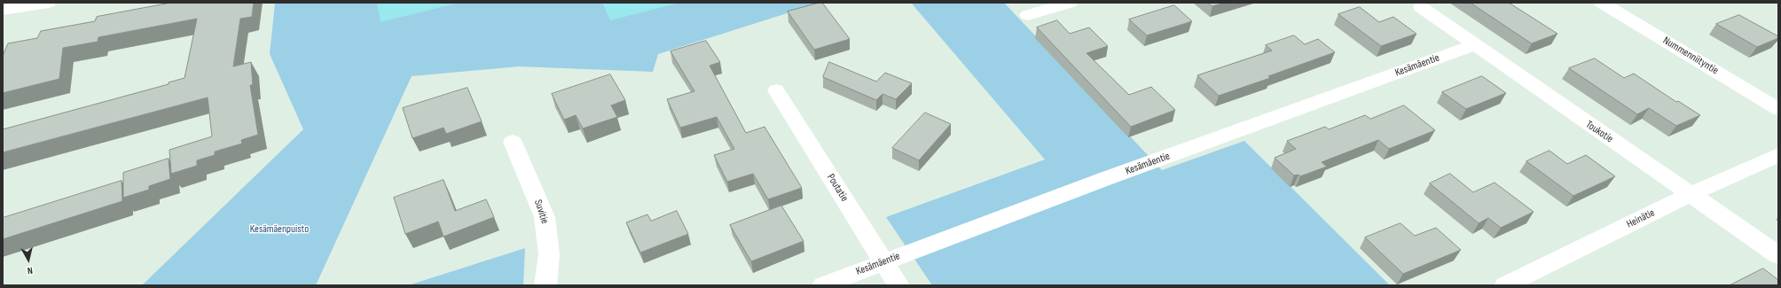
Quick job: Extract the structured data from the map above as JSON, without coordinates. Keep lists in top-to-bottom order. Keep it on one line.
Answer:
{"streets":{"street":["Nummenniityntie","Kesämäentie","Toukotie","Poutatie","Suvitie","Heinätie"]},"crossings":[["Kesämäentie","Toukotie"],["Kesämäentie","Poutatie"],["Toukotie","Heinätie"]],"parks":["Kesämäenpuisto"],"north":"bottom"}
